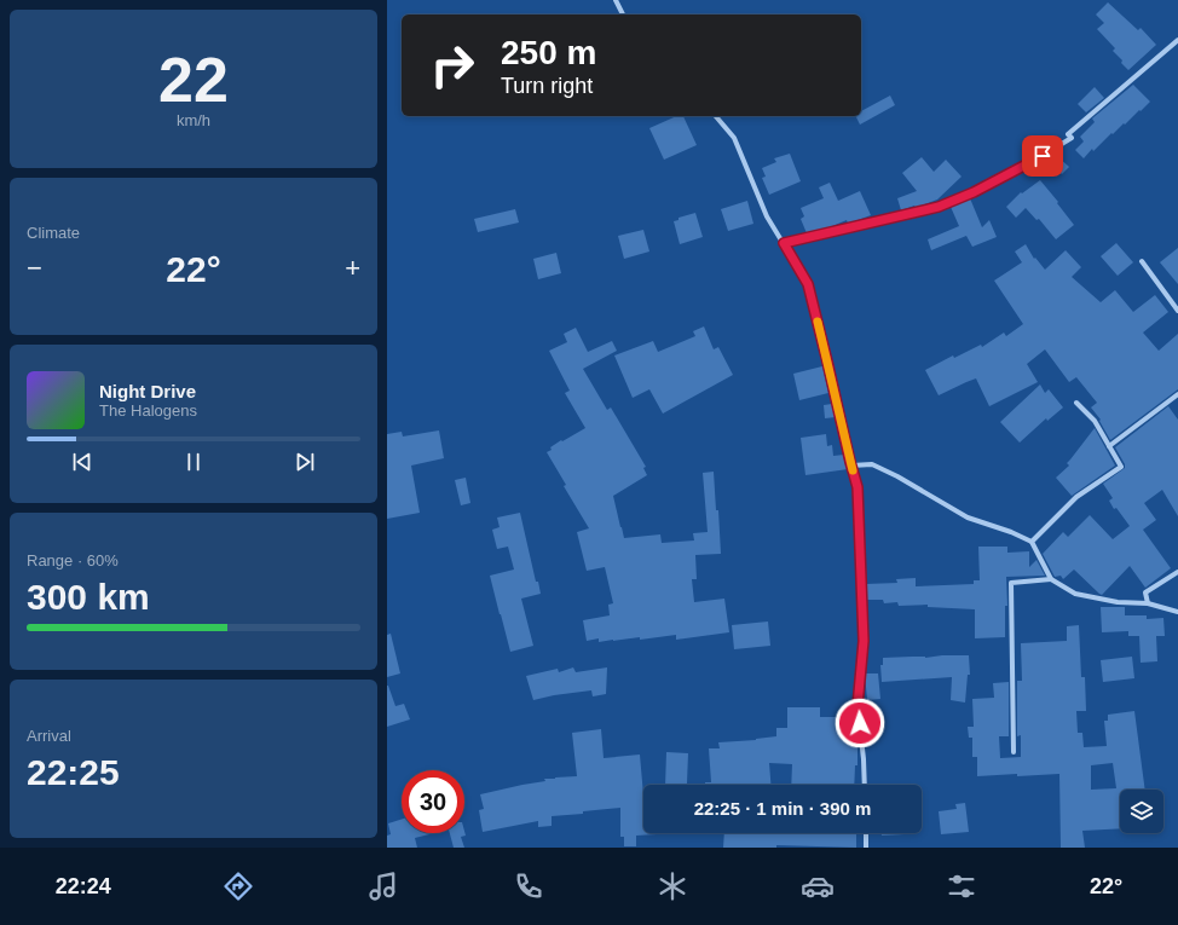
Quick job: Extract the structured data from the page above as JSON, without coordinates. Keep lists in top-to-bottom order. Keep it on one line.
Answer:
{"page":{"tile":[["22","km/h"],"Climate",["Range · 60%","300 km"],["Arrival","22:25"]],"turn":["250 m","Turn right"],"heat":["−","22°","+"],"song":["Night Drive","The Halogens"],"limit":"30","trip":"22:25 · 1 min · 390 m","tabs":["22:24","22°"]}}
